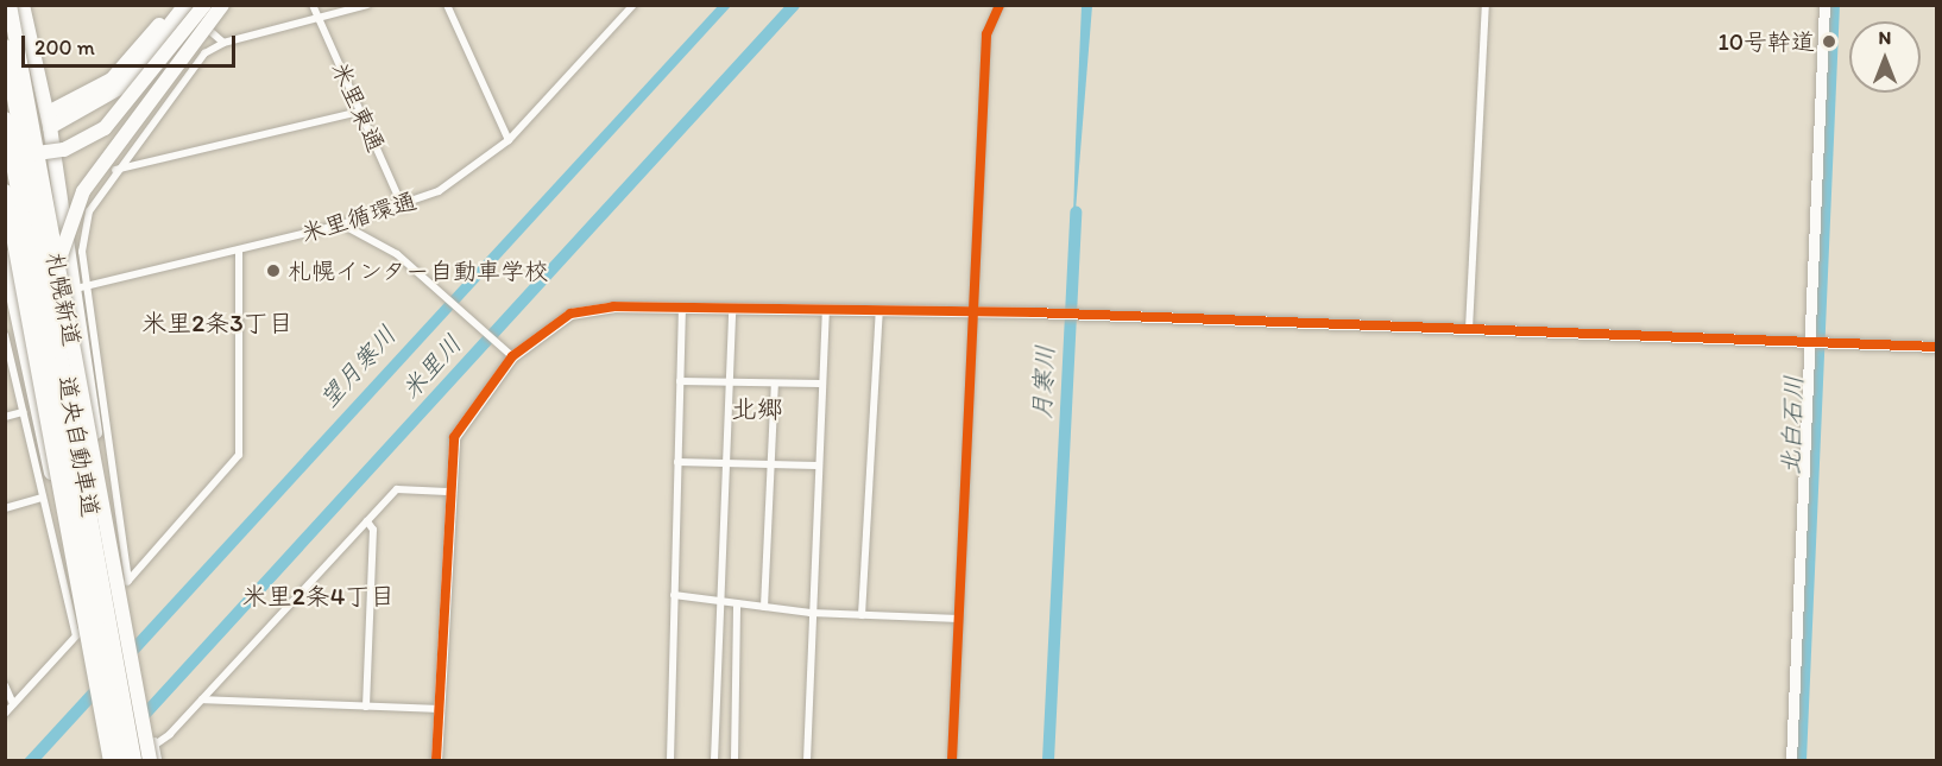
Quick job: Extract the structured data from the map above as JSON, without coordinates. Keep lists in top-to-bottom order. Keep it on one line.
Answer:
{"streets":{"highway":["札幌新道","道央自動車道"],"street":["米里東通","米里循環通"]},"crossings":[["米里東通","米里循環通"]],"districts":["米里2条3丁目","北郷","米里2条4丁目"],"water":["望月寒川","米里川","月寒川","北白石川"],"places":["10号幹道","札幌インター自動車学校"],"scale_bar":"200 m","north":"top"}
